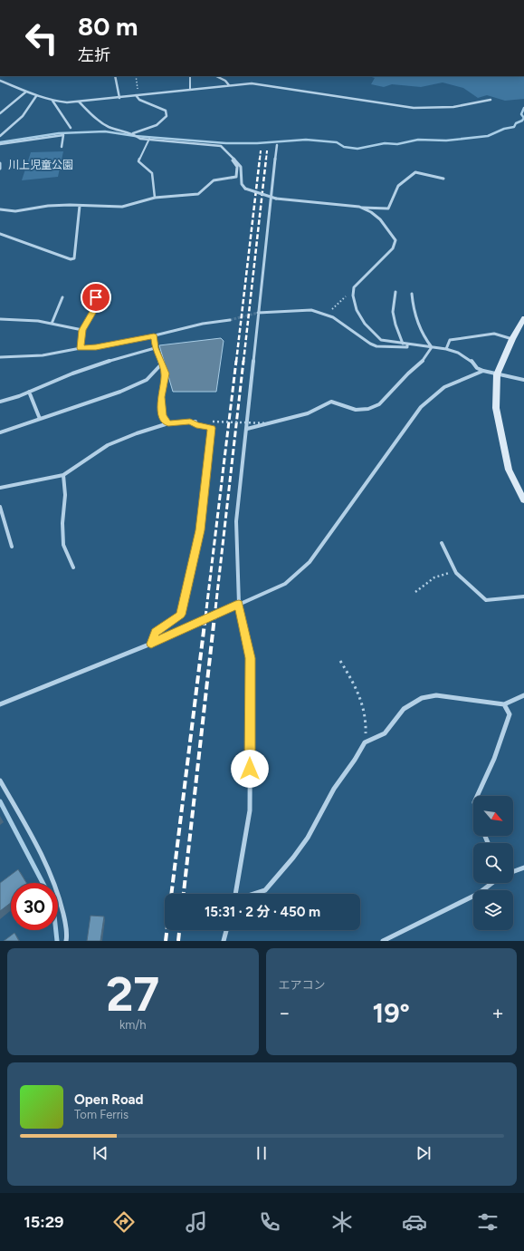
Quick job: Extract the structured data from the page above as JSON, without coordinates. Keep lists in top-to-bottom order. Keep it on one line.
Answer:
{"parks":["川上児童公園"],"north":"bottom right","page":{"turn":["80 m","左折"],"limit":"30","trip":"15:31 · 2 分 · 450 m","tile":[["27","km/h"],"エアコン"],"heat":["−","19°","+"],"song":["Open Road","Tom Ferris"],"tabs":"15:29"}}
